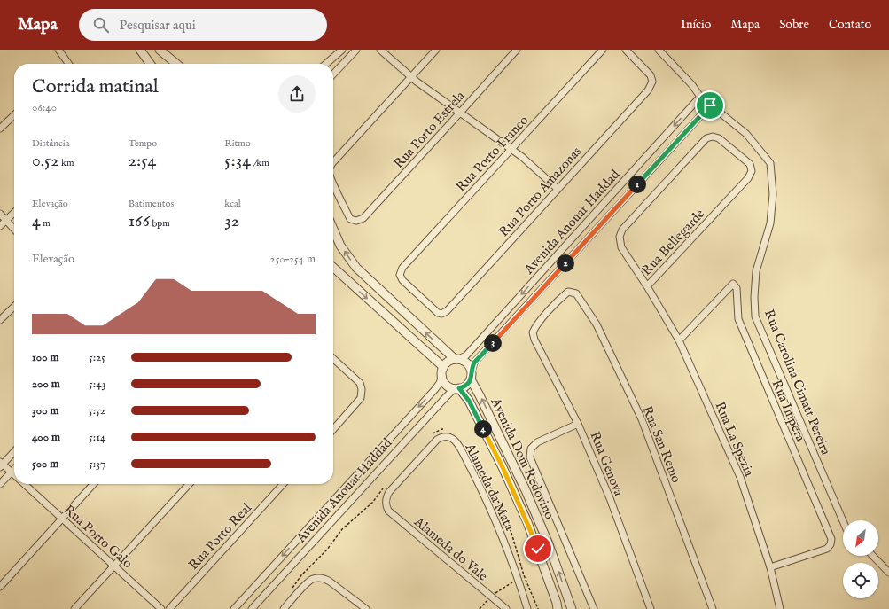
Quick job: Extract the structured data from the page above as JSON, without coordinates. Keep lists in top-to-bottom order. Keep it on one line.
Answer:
{"streets":{"street":["Rua Porto Estrela","Rua Porto Franco","Rua Porto Amazonas","Avenida Anouar Haddad","Rua Bellegarde","Rua Carolina Cimatt Pereira","Rua Impera","Rua La Spezia","Rua San Remo","Avenida Dom Redovino","Rua Genova","Alameda da Mata","Rua Porto Galo","Rua Porto Real","Alameda do Vale"]},"crossings":[["Rua Porto Franco","Rua Porto Amazonas"],["Avenida Anouar Haddad","Rua Carolina Cimatt Pereira"],["Avenida Anouar Haddad","Avenida Dom Redovino"],["Rua Bellegarde","Rua La Spezia"],["Rua Impera","Rua La Spezia"],["Rua San Remo","Rua Genova"],["Alameda da Mata","Alameda do Vale"]],"north":"bottom left","page":{"header":"Mapa","search":"Pesquisar aqui","nav":["Início","Mapa","Sobre","Contato"],"heading":["Corrida matinal","06:40"],"stats":[["Distância","0.52 km"],["Tempo","2:54"],["Ritmo","5:34 /km"],["Elevação","4 m"],["Batimentos","166 bpm"],["kcal","32"]],"pins":["1","2","3","4"],"chart":["Elevação","250–254 m"],"list":[{"name":"100 m","note":"5:25"},{"name":"200 m","note":"5:43"},{"name":"300 m","note":"5:52"},{"name":"400 m","note":"5:14"},{"name":"500 m","note":"5:37"}]}}
